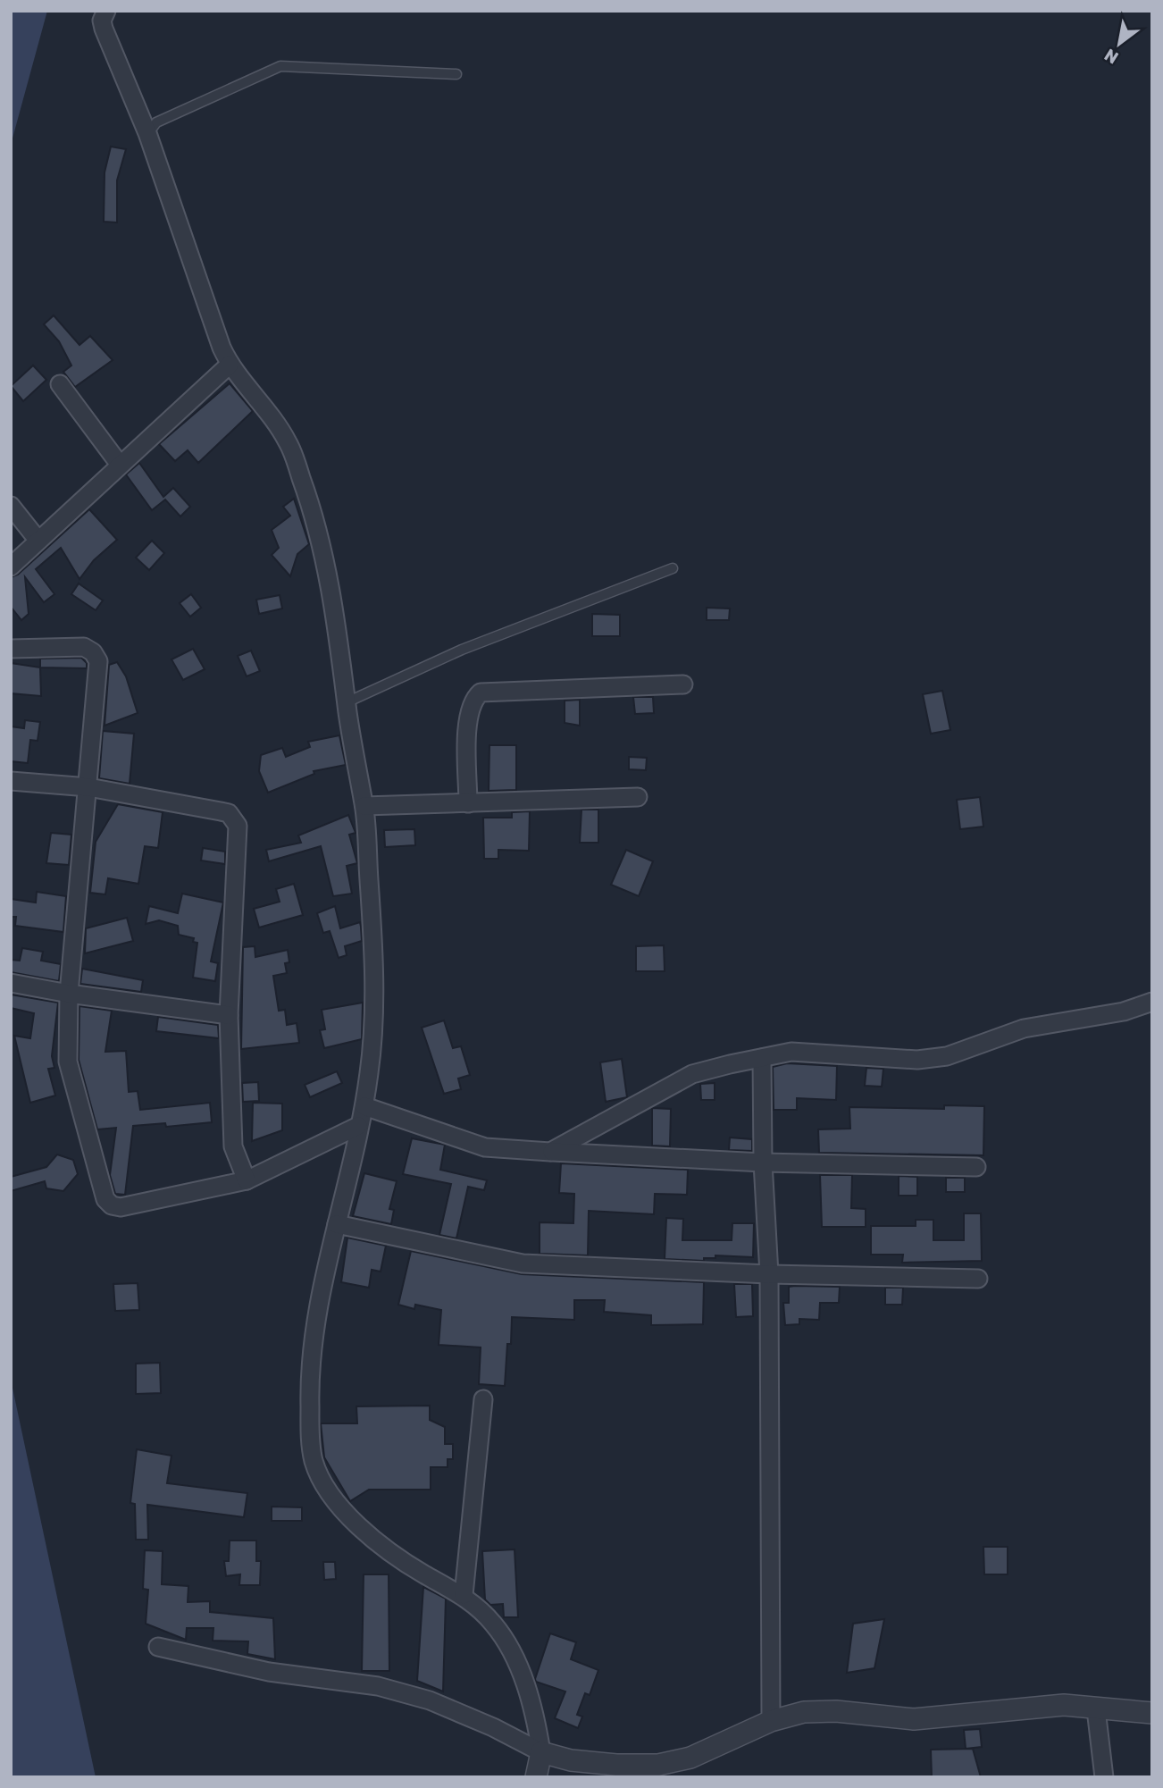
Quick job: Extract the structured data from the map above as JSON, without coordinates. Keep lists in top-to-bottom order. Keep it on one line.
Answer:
{"north":"bottom left"}
